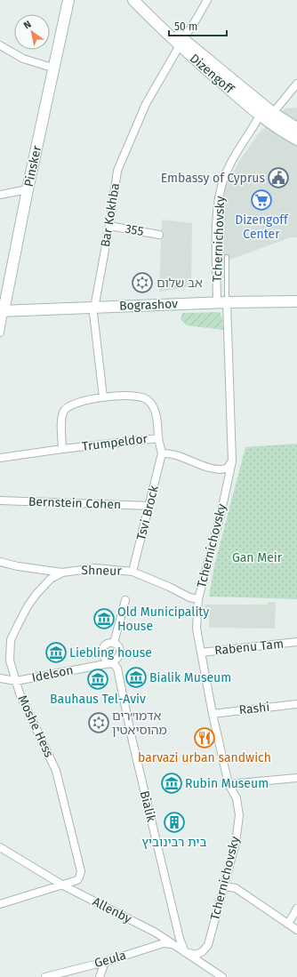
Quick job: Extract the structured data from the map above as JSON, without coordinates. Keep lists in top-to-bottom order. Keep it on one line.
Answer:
{"streets":{"street":["Dizengoff","Pinsker","Bar Kokhba","355","Tchernichovsky","Bograshov","Trumpeldor","Bernstein Cohen","Tsvi Brock","Shneur","Rabenu Tam","Idelson","Rashi","Moshe Hess","Bialik","Allenby","Geula"]},"crossings":[["Dizengoff","Bar Kokhba"],["Dizengoff","Tchernichovsky"],["Pinsker","Bograshov"],["Bar Kokhba","355"],["Bar Kokhba","Bograshov"],["Tchernichovsky","Bograshov"],["Tchernichovsky","Trumpeldor"],["Tchernichovsky","Shneur"],["Tchernichovsky","Rabenu Tam"],["Tchernichovsky","Rashi"],["Tchernichovsky","Bialik"],["Tchernichovsky","Allenby"],["Trumpeldor","Tsvi Brock"],["Bernstein Cohen","Tsvi Brock"],["Tsvi Brock","Shneur"],["Shneur","Moshe Hess"],["Idelson","Moshe Hess"],["Idelson","Bialik"],["Moshe Hess","Allenby"],["Bialik","Allenby"],["Allenby","Geula"]],"parks":["Gan Meir"],"places":{"public building":["Embassy of Cyprus"],"supermarket":["Dizengoff Center"],"synagogue":["אב שלום","אדמו״רים מהוסיאטין"],"museum":["Old Municipality House","Liebling house","Bialik Museum","Bauhaus Tel-Aviv","Rubin Museum"],"restaurant":["barvazi urban sandwich"],"building":["בית רבינוביץ"]},"scale_bar":"50 m","north":"top left"}
